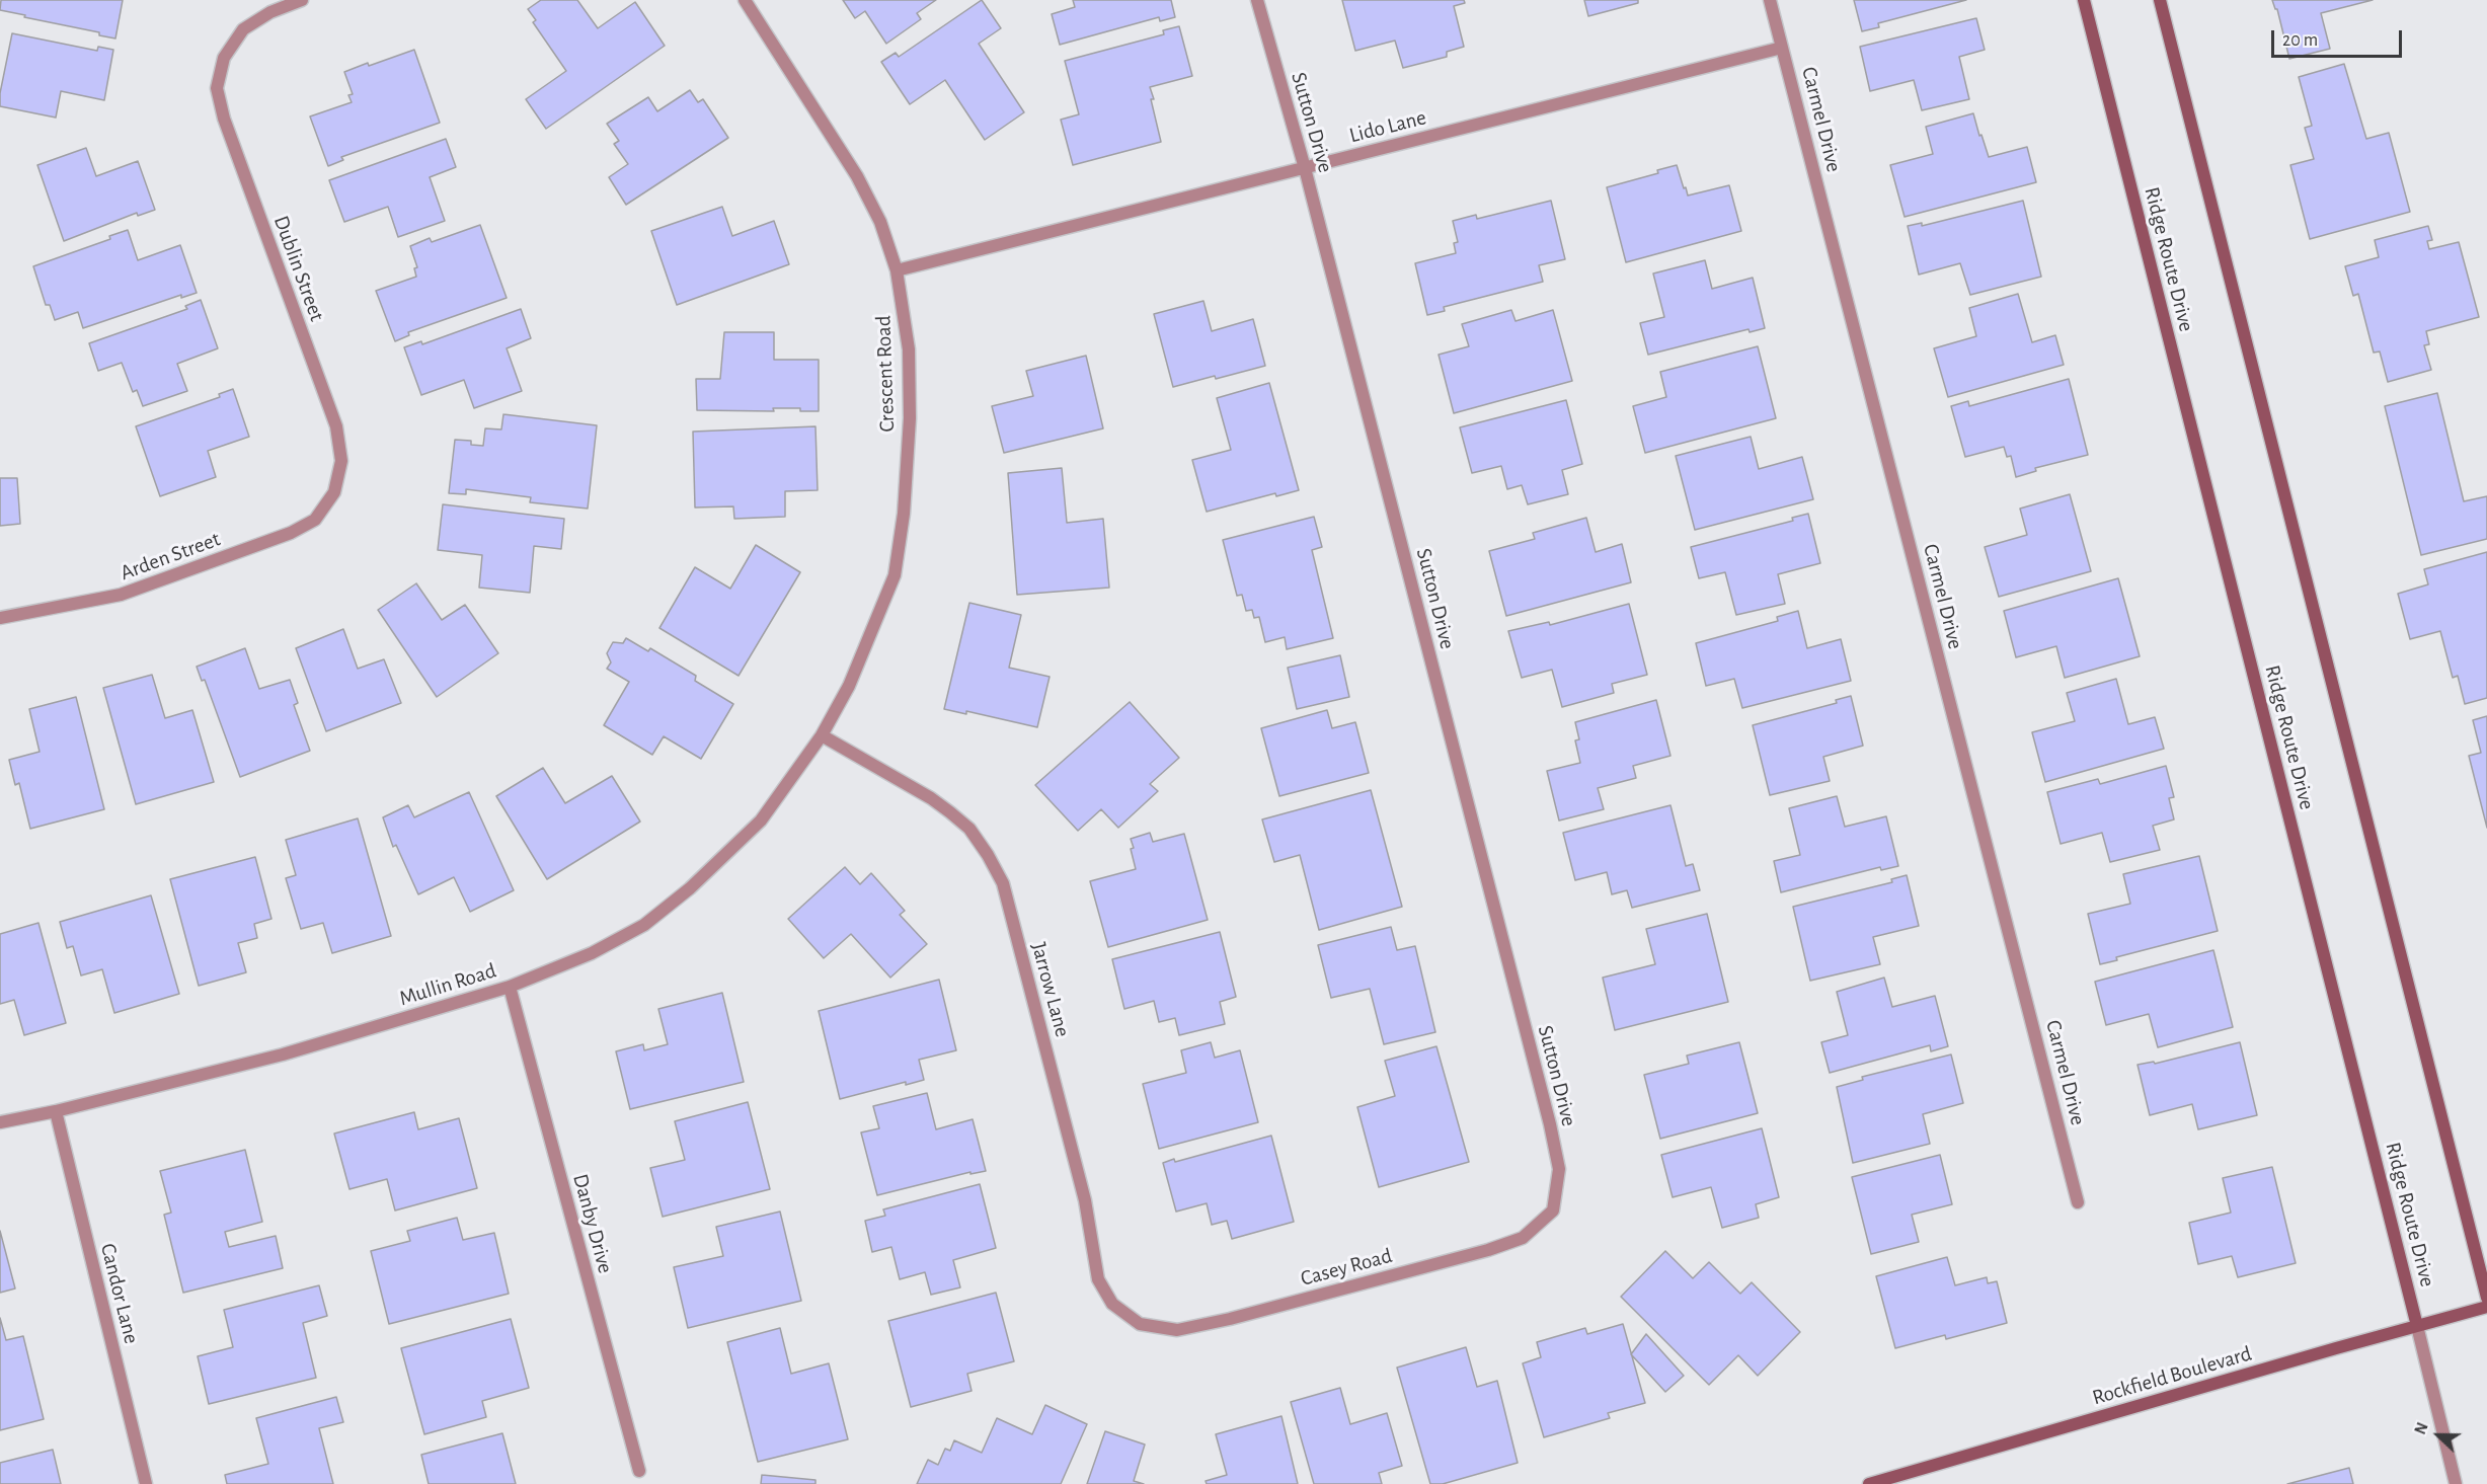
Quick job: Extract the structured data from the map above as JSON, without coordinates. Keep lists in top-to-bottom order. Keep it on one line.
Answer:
{"streets":{"main road":["Ridge Route Drive","Rockfield Boulevard"],"street":["Carmel Drive","Sutton Drive","Lido Lane","Dublin Street","Crescent Road","Arden Street","Mullin Road","Jarrow Lane","Danby Drive","Casey Road","Candor Lane"]},"crossings":[["Carmel Drive","Lido Lane"],["Sutton Drive","Lido Lane"],["Sutton Drive","Casey Road"],["Lido Lane","Crescent Road"],["Ridge Route Drive","Rockfield Boulevard"],["Dublin Street","Arden Street"],["Crescent Road","Mullin Road"],["Crescent Road","Jarrow Lane"],["Mullin Road","Jarrow Lane"],["Mullin Road","Danby Drive"],["Mullin Road","Candor Lane"],["Jarrow Lane","Casey Road"]],"scale_bar":"20 m","north":"left"}
